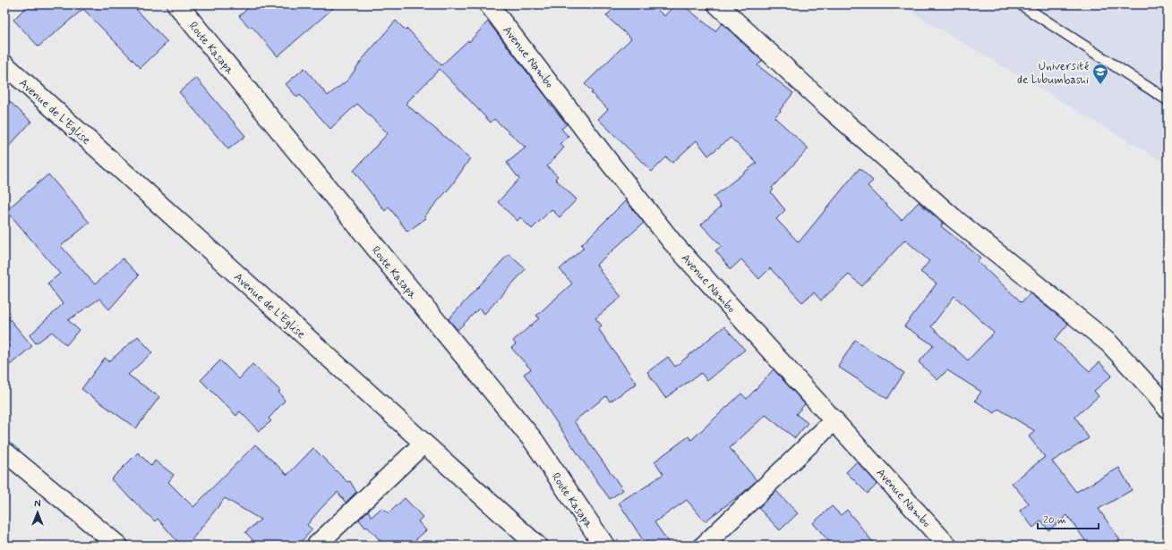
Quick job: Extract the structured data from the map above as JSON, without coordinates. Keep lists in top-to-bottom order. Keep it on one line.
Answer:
{"streets":{"main road":["Route Kasapa"],"street":["Avenue Nambo","Avenue de L'Eglise"]},"places":{"school or university":["Université de Lubumbashi"]},"scale_bar":"20 m","north":"top"}
